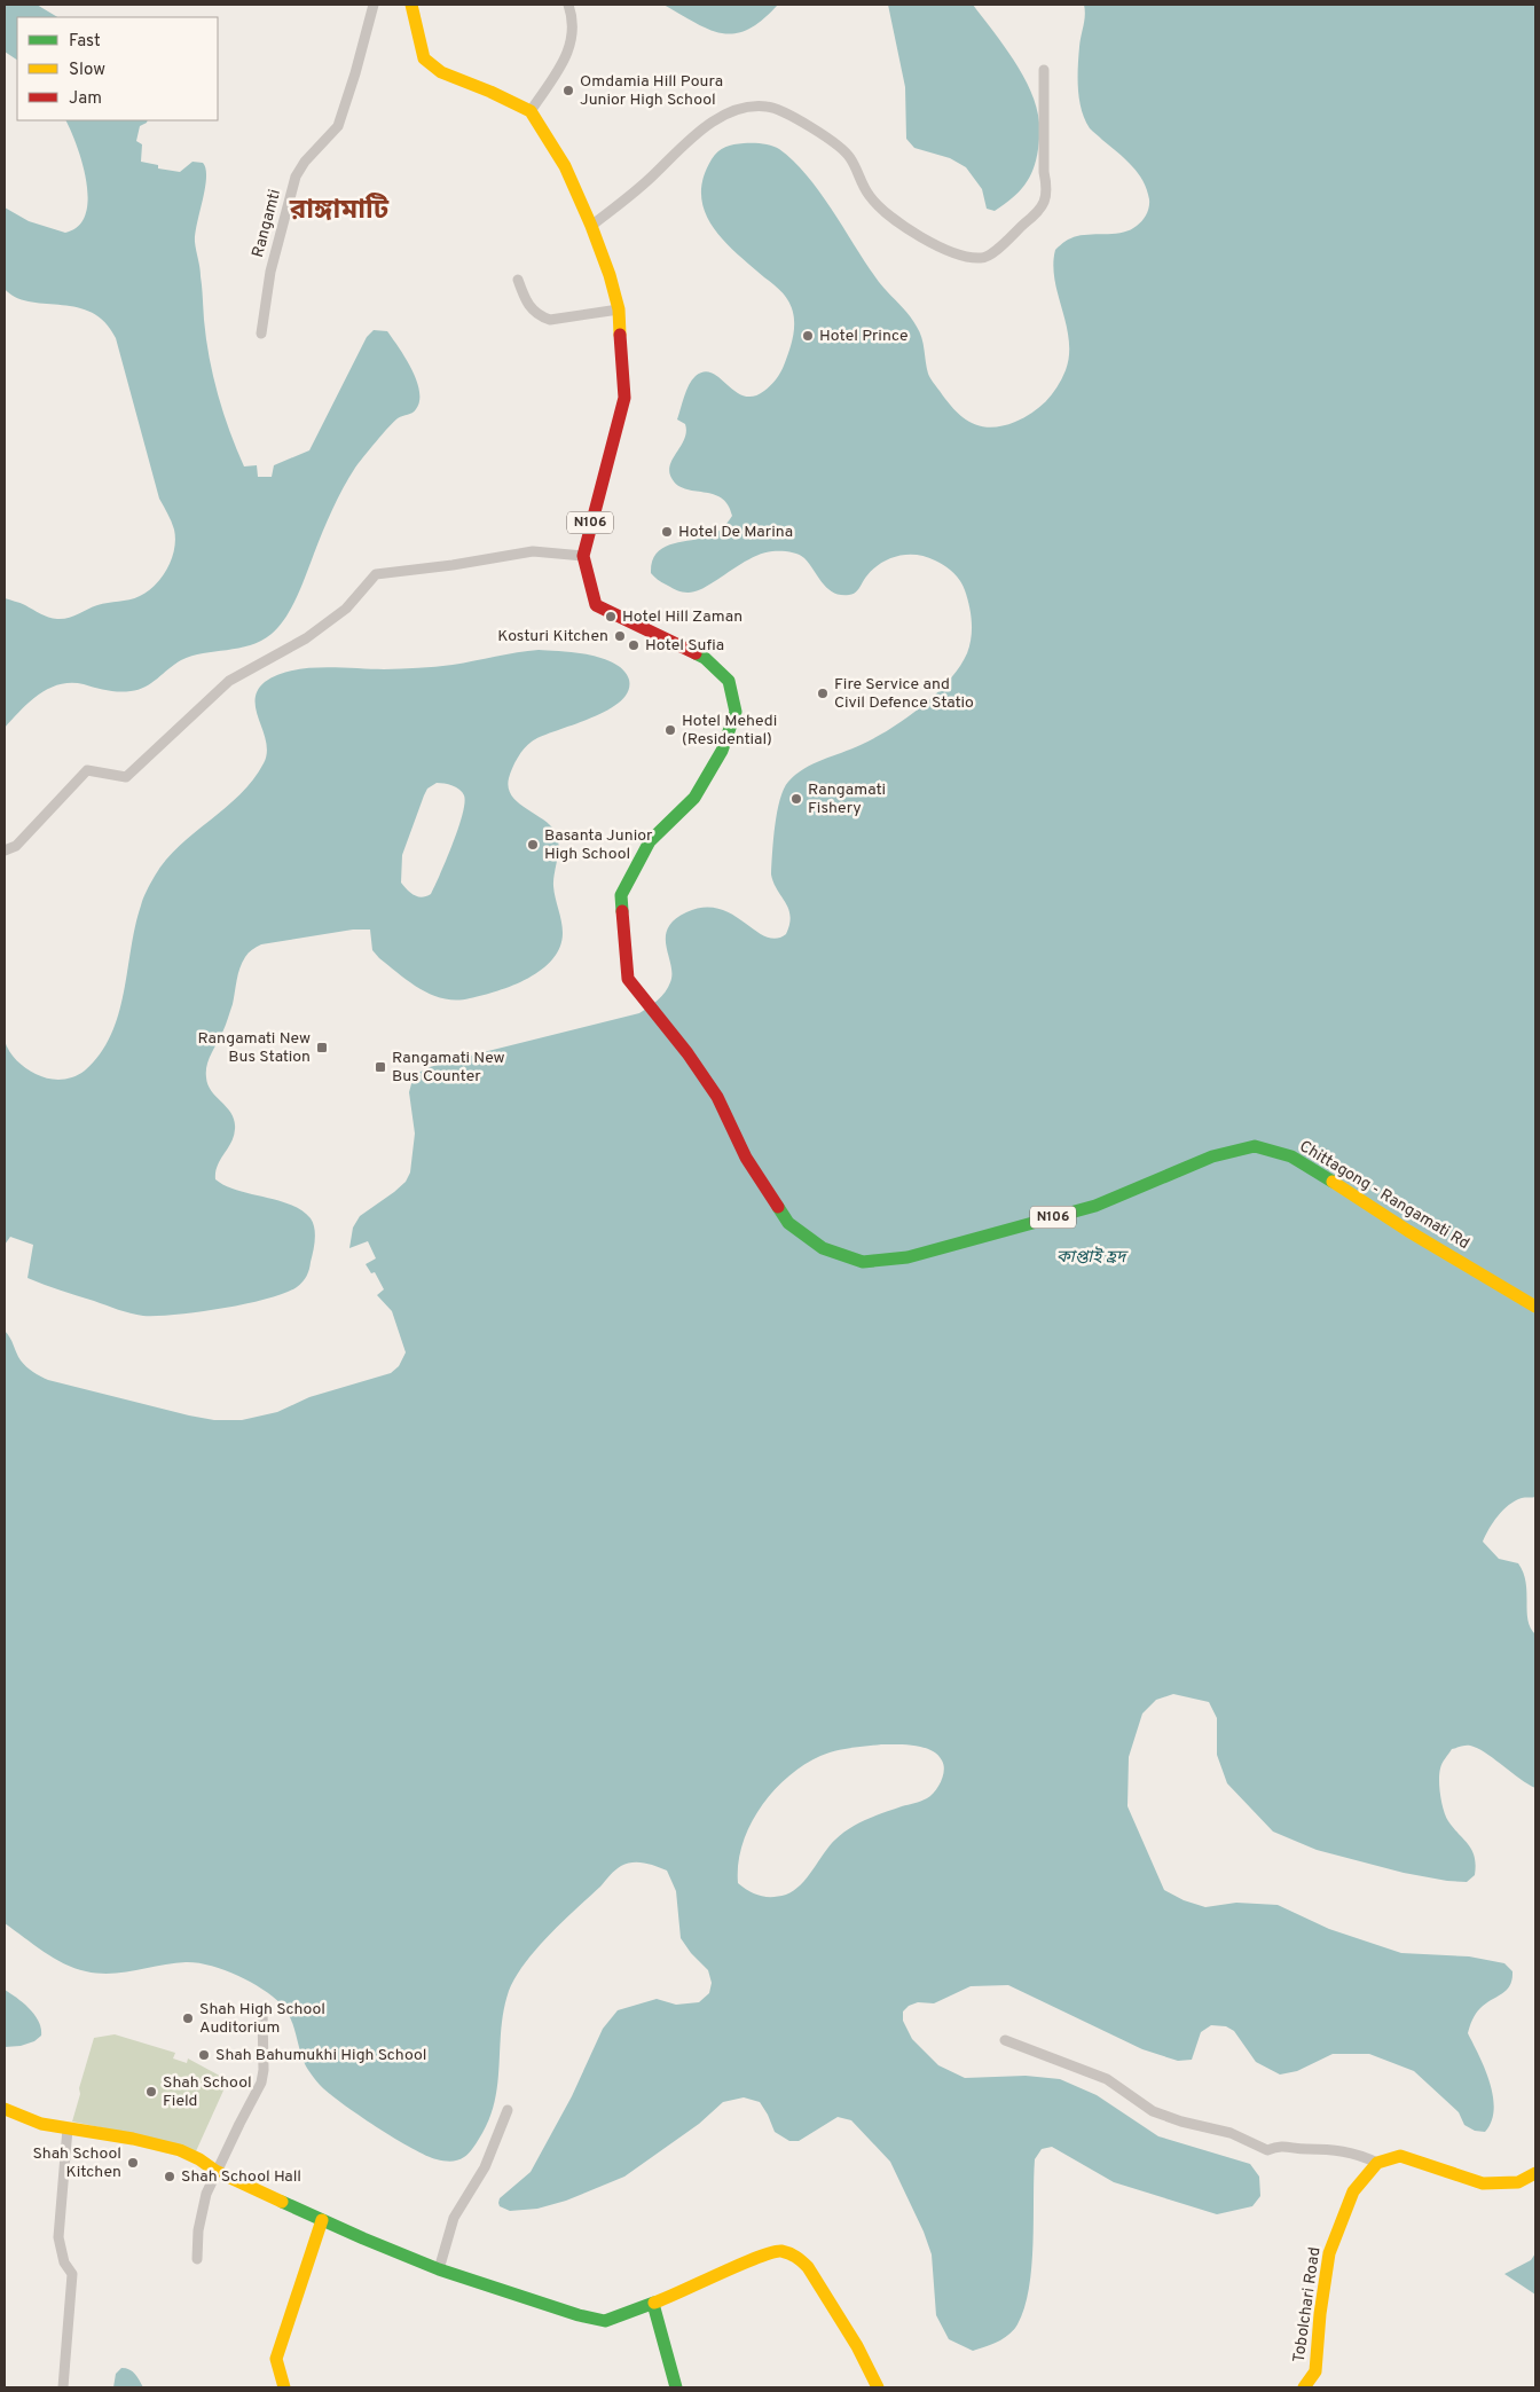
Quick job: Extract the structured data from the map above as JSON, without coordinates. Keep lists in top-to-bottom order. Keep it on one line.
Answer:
{"streets":{"main road":["N106","Chittagong - Rangamati Rd","Tobolchari Road"],"street":["Rangamti"]},"crossings":[["N106","Chittagong - Rangamati Rd"]],"districts":["রাঙ্গামাটি"],"water":["কাপ্তাই হ্রদ"],"places":{"other":["Omdamia Hill Poura Junior High School","Hotel Prince","Hotel De Marina","Hotel Hill Zaman","Kosturi Kitchen","Hotel Sufia","Fire Service and Civil Defence Statio","Hotel Mehedi (Residential)","Rangamati Fishery","Basanta Junior High School","Shah High School Auditorium","Shah Bahumukhi High School","Shah School Field","Shah School Kitchen","Shah School Hall"],"transit":["Rangamati New Bus Station","Rangamati New Bus Counter"]},"legend":["Fast","Slow","Jam"]}
